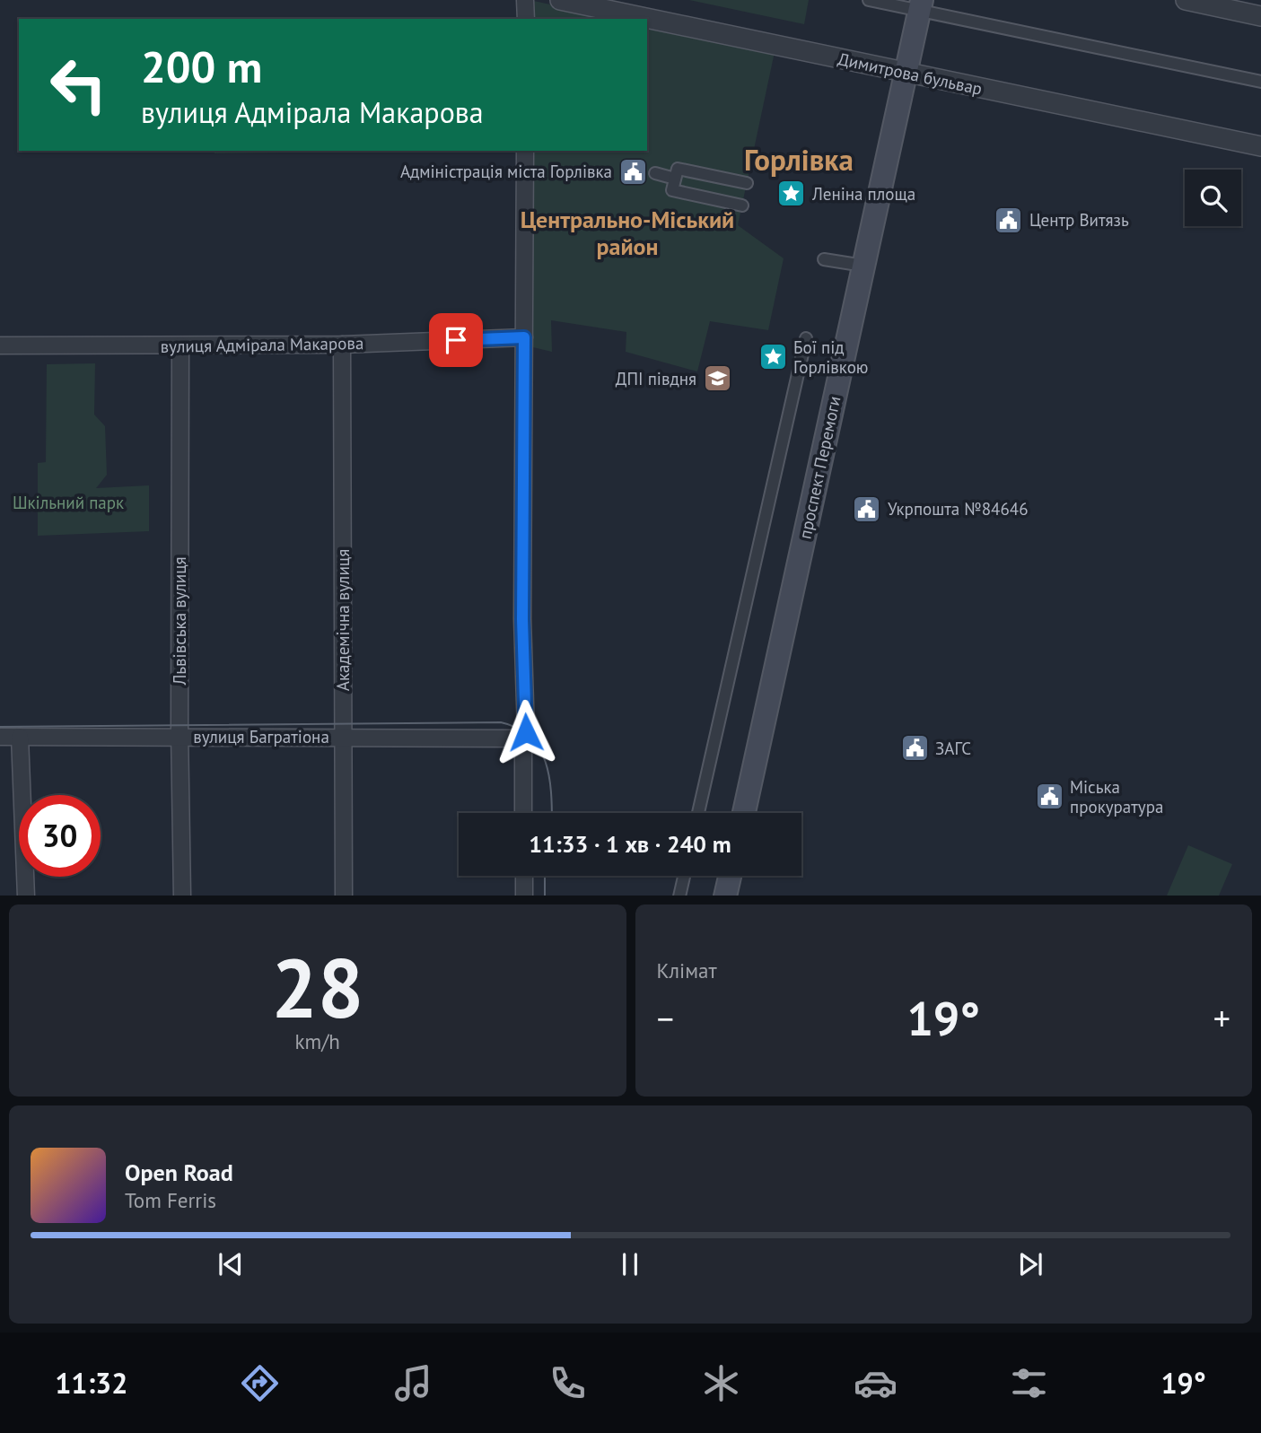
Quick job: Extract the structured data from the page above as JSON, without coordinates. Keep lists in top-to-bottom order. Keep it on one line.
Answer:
{"streets":{"main road":["проспект Перемоги"],"street":["Димитрова бульвар","вулиця Адмірала Макарова","Академічна вулиця","Львівська вулиця","вулиця Багратіона"]},"crossings":[["Димитрова бульвар","проспект Перемоги"],["вулиця Адмірала Макарова","Академічна вулиця"],["вулиця Адмірала Макарова","Львівська вулиця"],["Академічна вулиця","вулиця Багратіона"],["Львівська вулиця","вулиця Багратіона"]],"districts":["Горлівка","Центрально-Міський район"],"parks":["Шкільний парк"],"places":{"public building":["Адміністрація міста Горлівка","Центр Витязь","Укрпошта №84646","ЗАГС","Міська прокуратура"],"place":["Леніна площа","Бої під Горлівкою"],"school or university":["ДПІ півдня"]},"page":{"turn":["200 m","вулиця Адмірала Макарова"],"limit":"30","trip":"11:33 · 1 хв · 240 m","tile":[["28","km/h"],"Клімат"],"heat":["−","19°","+"],"song":["Open Road","Tom Ferris"],"tabs":["11:32","19°"]}}
